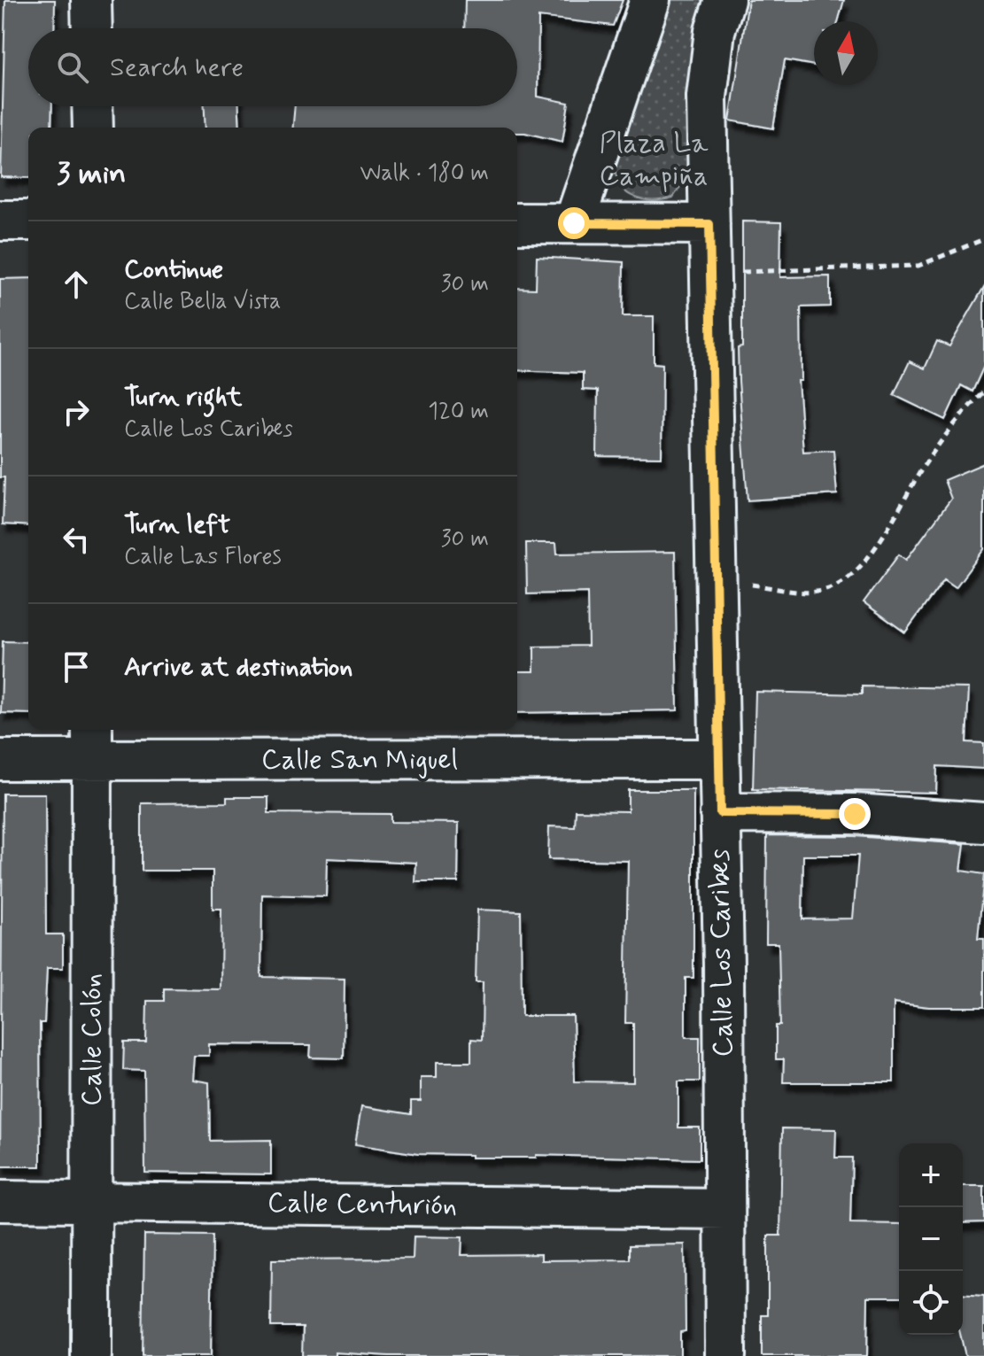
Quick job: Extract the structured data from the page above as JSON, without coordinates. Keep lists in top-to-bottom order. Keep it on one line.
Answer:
{"streets":{"street":["Calle San Miguel","Calle Los Caribes","Calle Colón","Calle Centurión"]},"crossings":[["Calle San Miguel","Calle Los Caribes"],["Calle San Miguel","Calle Colón"],["Calle Los Caribes","Calle Centurión"],["Calle Colón","Calle Centurión"]],"parks":["Plaza La Campiña"],"north":"top","page":{"search":"Search here","heading":["3 min","Walk · 180 m"],"list":[["Continue","Calle Bella Vista","30 m"],["Turn right","Calle Los Caribes","120 m"],["Turn left","Calle Las Flores","30 m"],"Arrive at destination"],"map_buttons":["+","−"]}}
